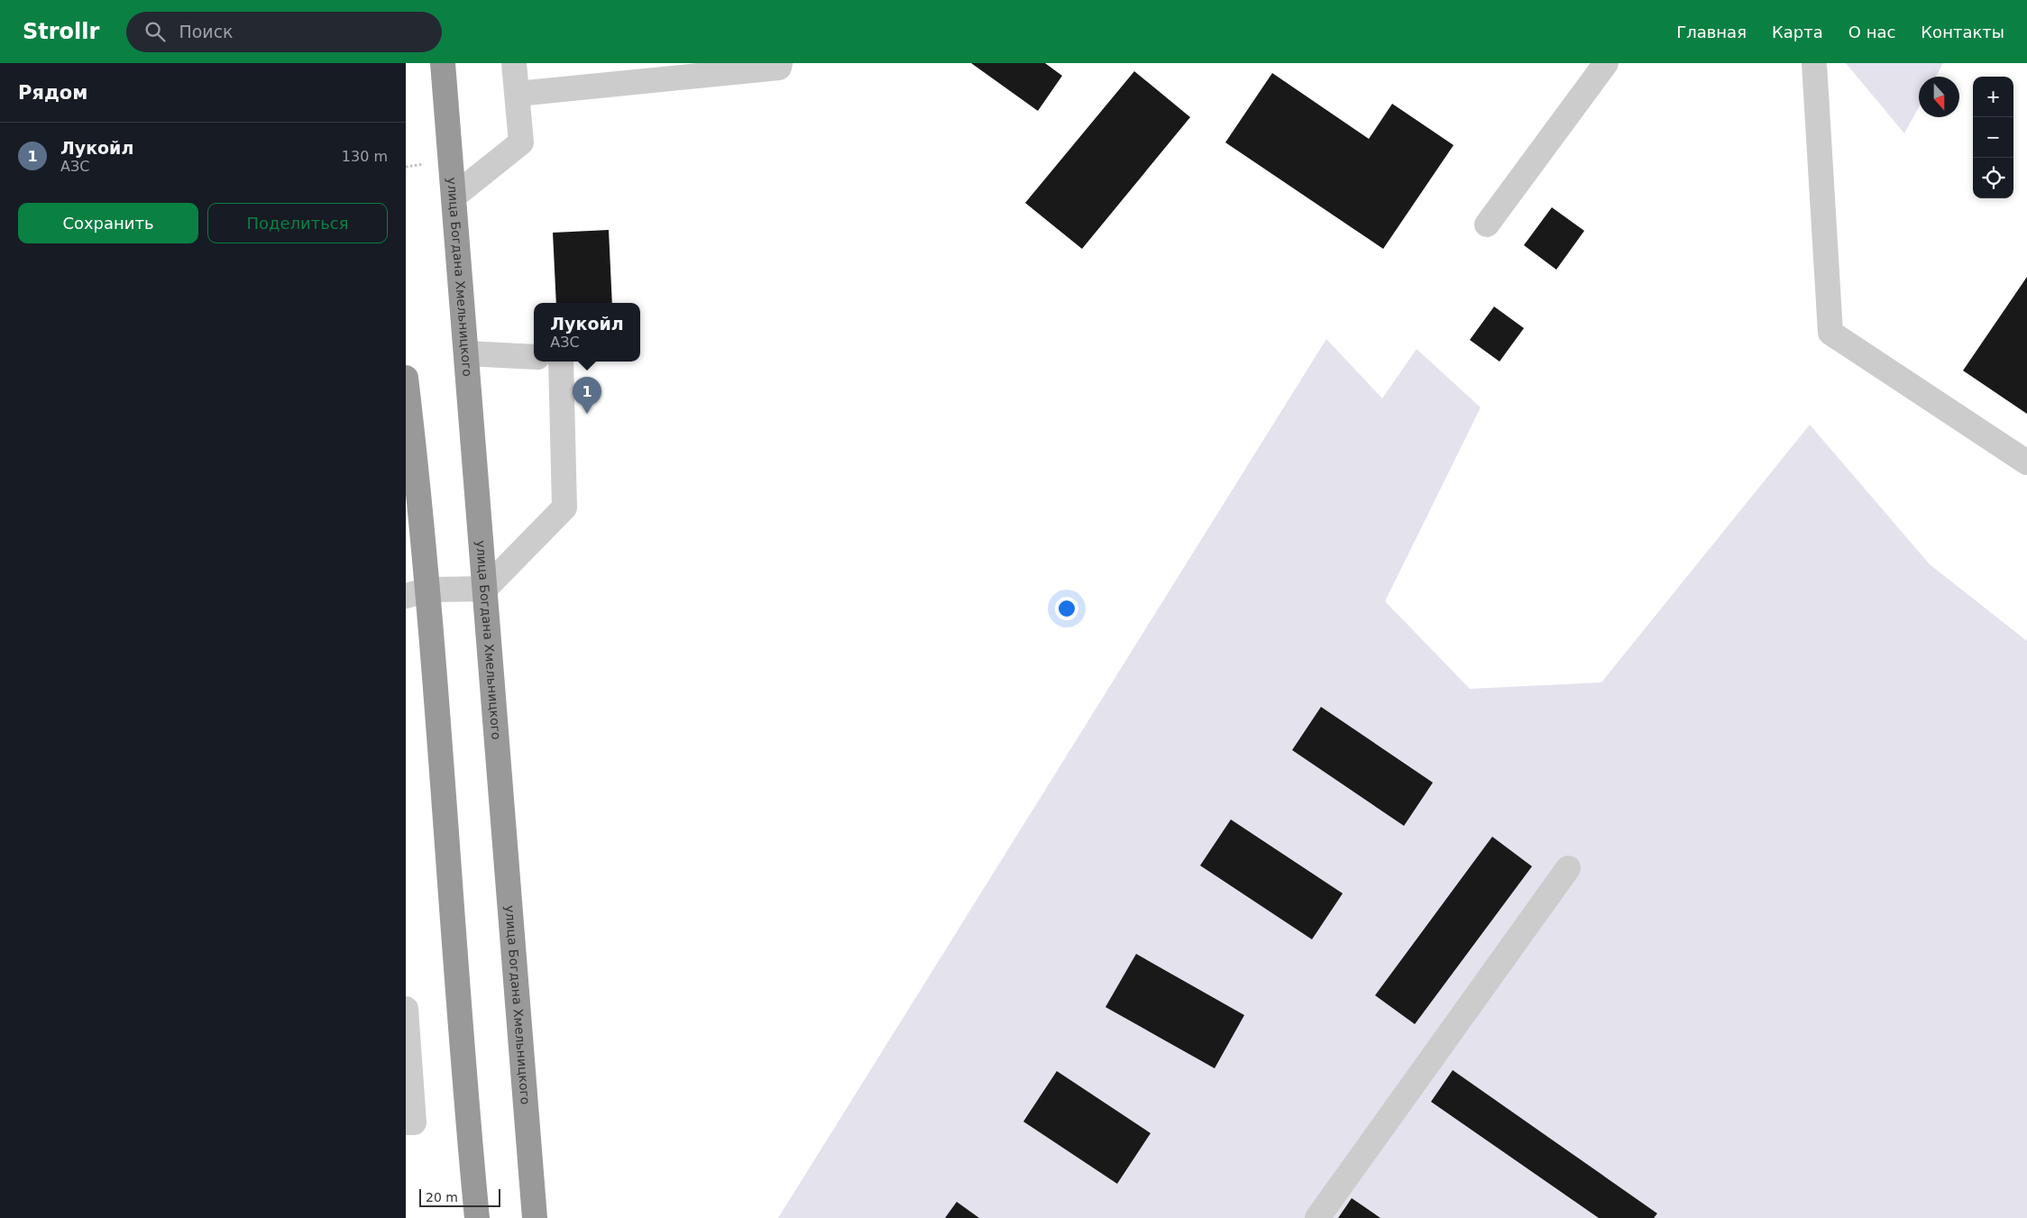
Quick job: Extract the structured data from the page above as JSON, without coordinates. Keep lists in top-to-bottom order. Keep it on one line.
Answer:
{"streets":{"highway":["улица Богдана Хмельницкого"]},"scale_bar":"20 m","north":"bottom","page":{"header":"Strollr","search":"Поиск","nav":["Главная","Карта","О нас","Контакты"],"heading":"Рядом","map_buttons":["+","−"],"list":[{"mark":"1","name":"Лукойл","note":"АЗС","value":"130 m"}],"buttons":["Сохранить","Поделиться"],"popup":["Лукойл","АЗС"],"pins":"1","scale":"20 m"}}
